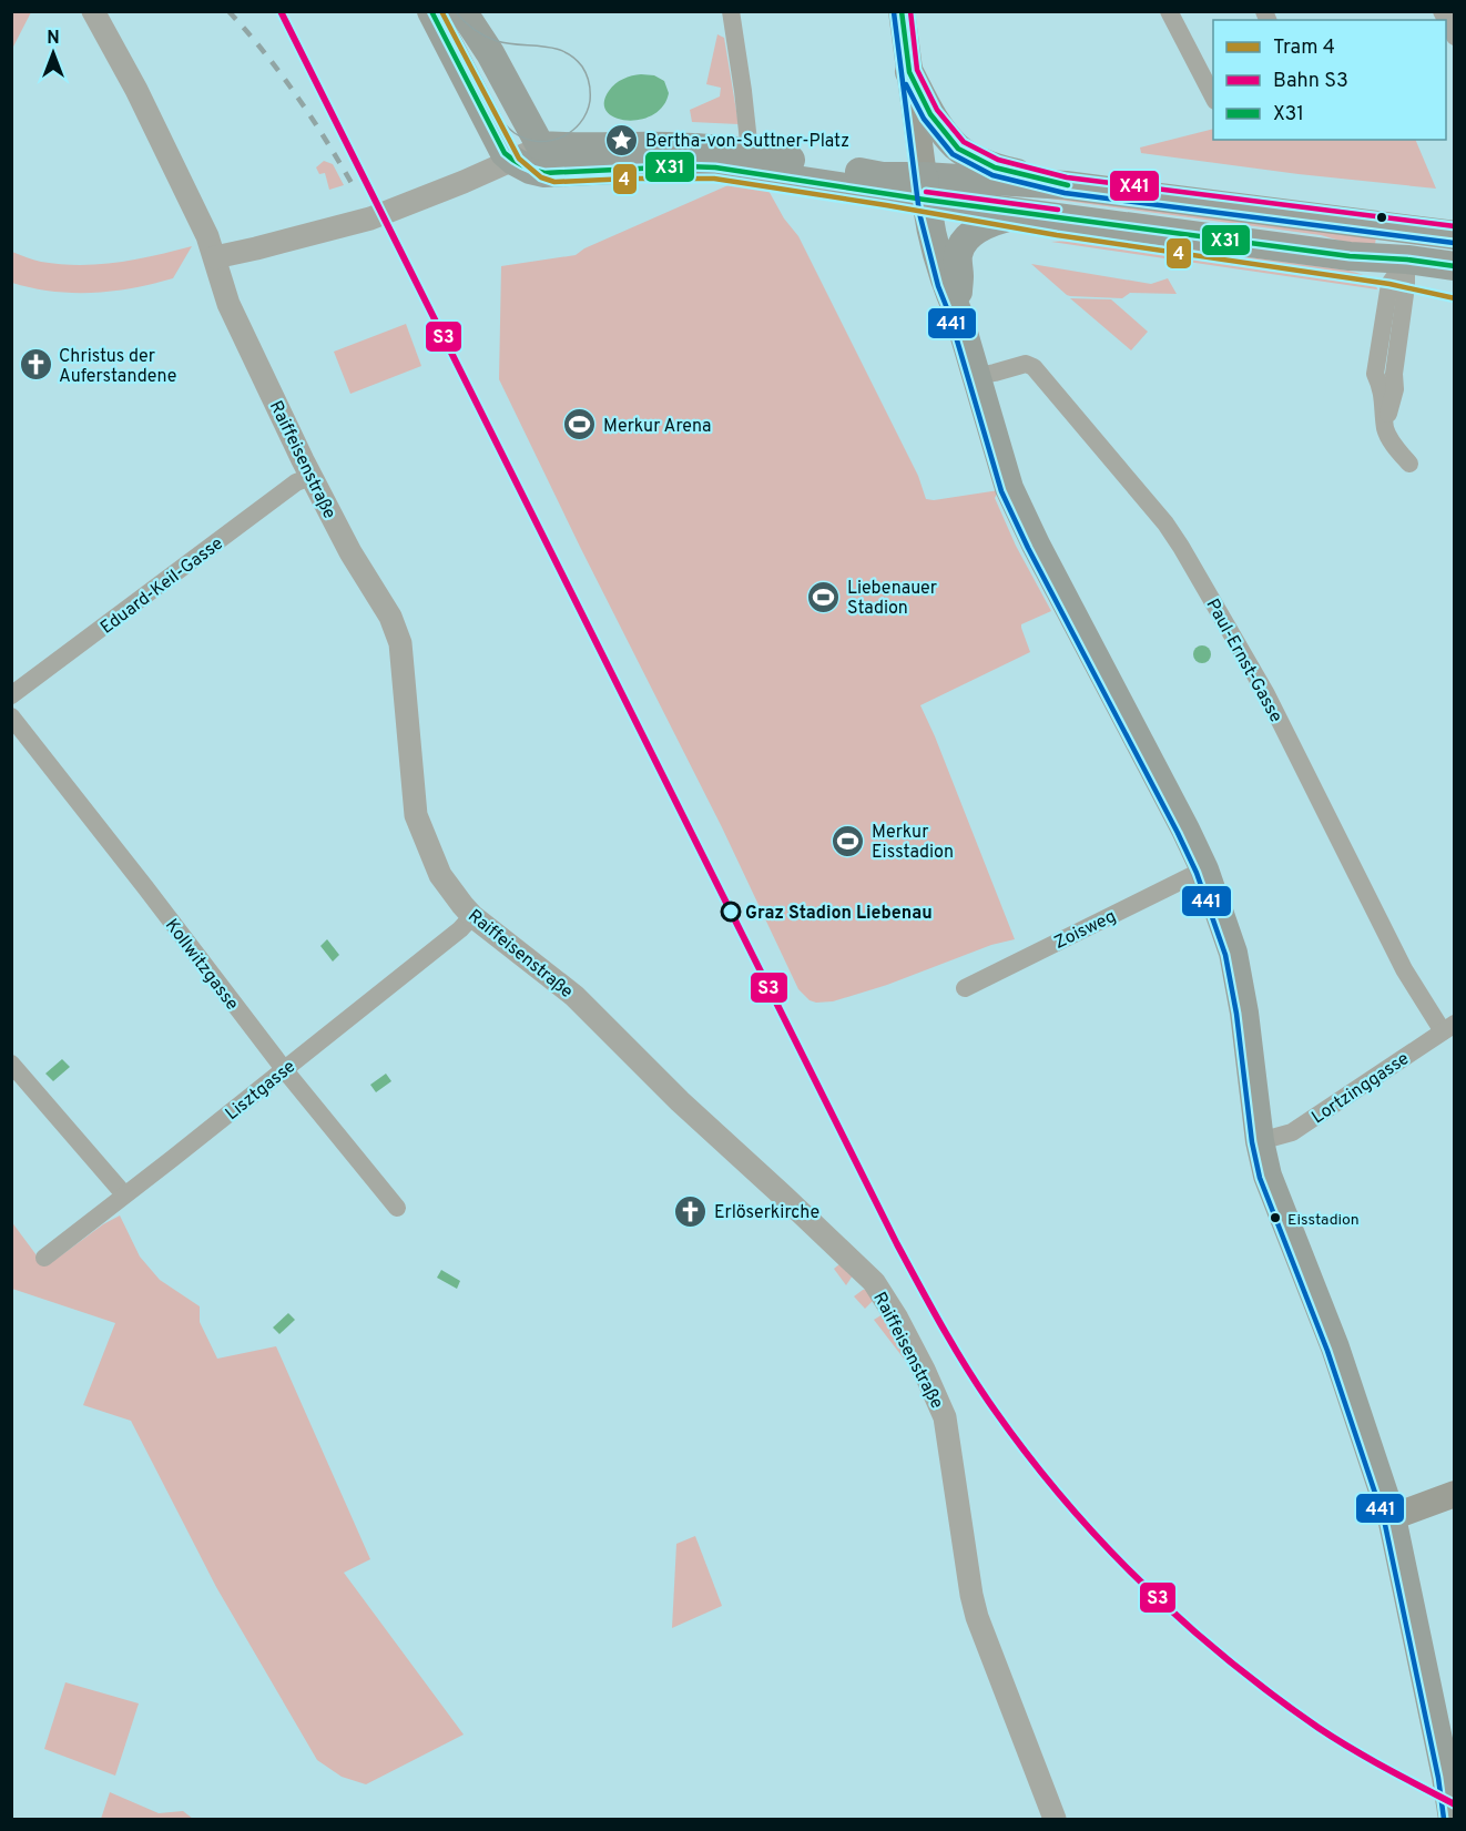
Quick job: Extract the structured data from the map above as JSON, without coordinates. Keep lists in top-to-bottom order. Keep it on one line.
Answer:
{"streets":{"street":["Raiffeisenstraße","Eduard-Keil-Gasse","Paul-Ernst-Gasse","Zoisweg","Kollwitzgasse","Lortzinggasse","Lisztgasse"]},"crossings":[["Raiffeisenstraße","Eduard-Keil-Gasse"],["Raiffeisenstraße","Lisztgasse"],["Paul-Ernst-Gasse","Lortzinggasse"],["Kollwitzgasse","Lisztgasse"]],"places":{"place":["Bertha-von-Suttner-Platz"],"church":["Christus der Auferstandene","Erlöserkirche"],"sports":["Merkur Arena","Liebenauer Stadion","Merkur Eisstadion"],"other":["Graz Stadion Liebenau","Eisstadion"]},"lines":["tram line 4","rail line S3","transit line X31","transit line X41","transit line 441"],"legend":["Tram 4","Bahn S3","X31"],"north":"top"}
